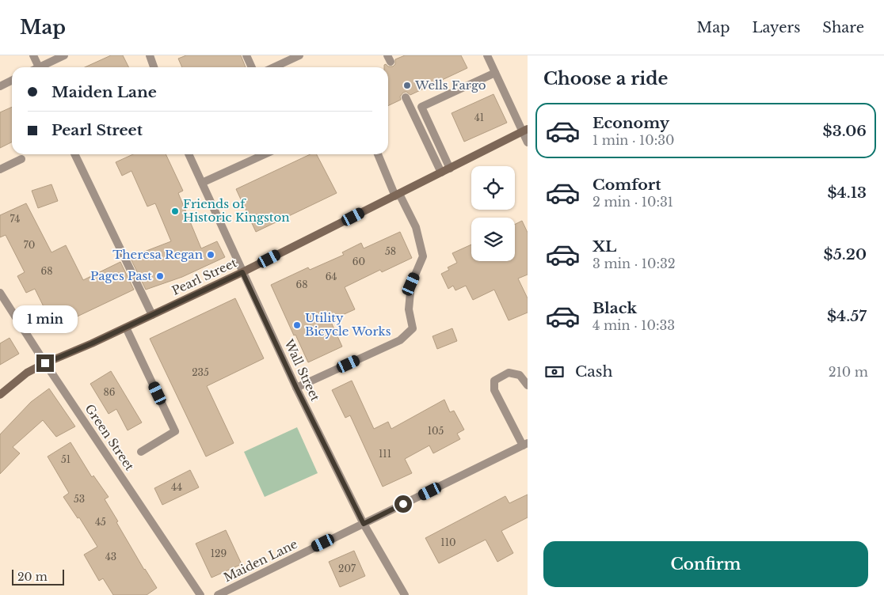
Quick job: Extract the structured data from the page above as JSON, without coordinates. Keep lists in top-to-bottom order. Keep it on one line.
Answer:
{"streets":{"main road":["Pearl Street"],"street":["Wall Street","Green Street","Maiden Lane"]},"crossings":[["Pearl Street","Wall Street"],["Pearl Street","Green Street"],["Wall Street","Maiden Lane"]],"places":["Wells Fargo","Friends of Historic Kingston","Theresa Regan","Pages Past","Utility Bicycle Works"],"house_numbers":["41","74","70","58","60","68","64","68","235","86","105","111","51","44","53","45","110","129","43","207"],"scale_bar":"20 m","page":{"header":"Map","nav":["Map","Layers","Share"],"heading":"Choose a ride","banner":["Maiden Lane","Pearl Street"],"list":[{"name":"Economy","note":"1 min · 10:30","value":"$3.06"},{"name":"Comfort","note":"2 min · 10:31","value":"$4.13"},{"name":"XL","note":"3 min · 10:32","value":"$5.20"},{"name":"Black","note":"4 min · 10:33","value":"$4.57"}],"bubble":"1 min","pay":["Cash","210 m"],"buttons":"Confirm","scale":"20 m"}}
